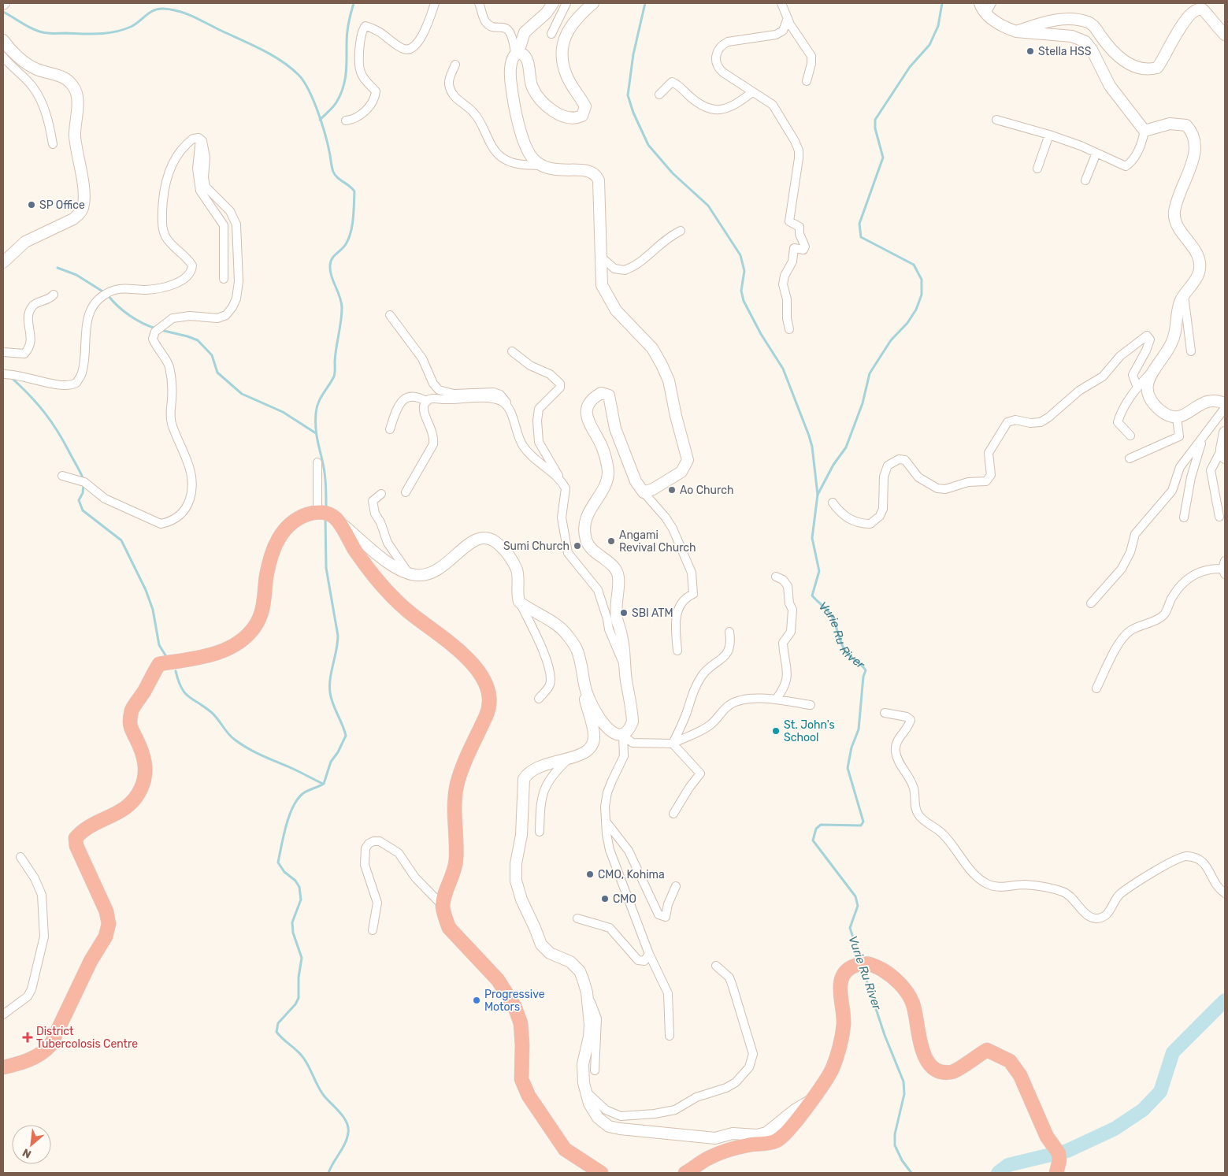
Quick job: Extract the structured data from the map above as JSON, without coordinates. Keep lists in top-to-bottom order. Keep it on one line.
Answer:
{"water":["Vurie Ru River"],"places":{"other":["Stella HSS","SP Office","Ao Church","Angami Revival Church","Sumi Church","SBI ATM","St. John's School","CMO, Kohima","CMO","Progressive Motors"],"health":["District Tubercolosis Centre"]},"north":"bottom left"}
